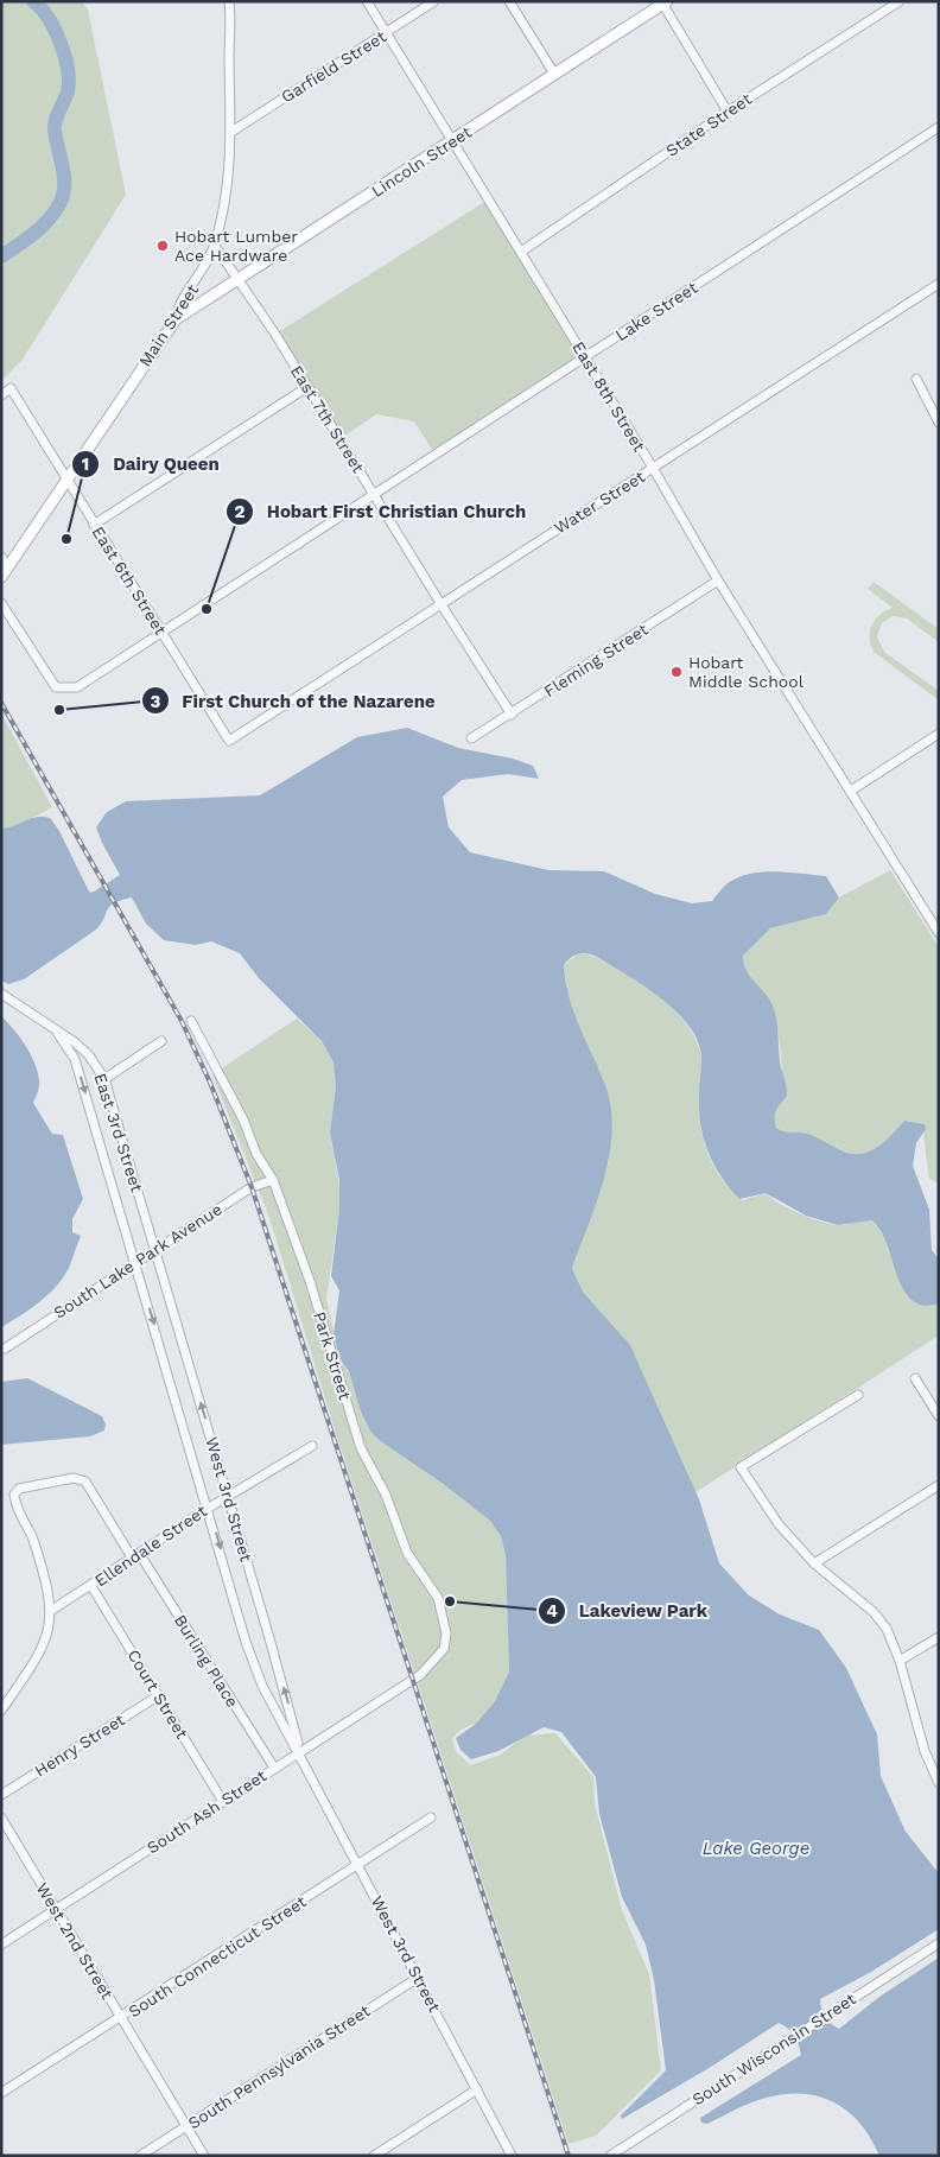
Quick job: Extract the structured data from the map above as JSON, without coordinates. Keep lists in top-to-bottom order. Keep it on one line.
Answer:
{"streets":{"main road":["Lincoln Street","Main Street"],"street":["Garfield Street","State Street","Lake Street","East 8th Street","East 7th Street","Water Street","East 6th Street","Fleming Street","East 3rd Street","South Lake Park Avenue","Park Street","West 3rd Street","Ellendale Street","Burling Place","Court Street","Henry Street","South Ash Street","West 2nd Street","South Connecticut Street","South Wisconsin Street","South Pennsylvania Street"]},"crossings":[["Garfield Street","Main Street"],["Garfield Street","East 8th Street"],["State Street","East 8th Street"],["Lincoln Street","Main Street"],["Lincoln Street","East 8th Street"],["Lincoln Street","East 7th Street"],["Lake Street","East 8th Street"],["Lake Street","East 7th Street"],["Lake Street","East 6th Street"],["Main Street","East 7th Street"],["Main Street","East 6th Street"],["East 8th Street","Water Street"],["East 8th Street","Fleming Street"],["East 7th Street","Water Street"],["East 7th Street","Fleming Street"],["Water Street","East 6th Street"],["East 3rd Street","South Lake Park Avenue"],["East 3rd Street","West 3rd Street"],["South Lake Park Avenue","Park Street"],["South Lake Park Avenue","West 3rd Street"],["Park Street","South Ash Street"],["West 3rd Street","Ellendale Street"],["West 3rd Street","South Ash Street"],["West 3rd Street","South Connecticut Street"],["West 3rd Street","South Pennsylvania Street"],["Ellendale Street","Burling Place"],["Ellendale Street","Court Street"],["Burling Place","South Ash Street"],["Court Street","Henry Street"],["Court Street","South Ash Street"],["South Ash Street","West 2nd Street"],["West 2nd Street","South Connecticut Street"],["West 2nd Street","South Pennsylvania Street"]],"water":["Lake George"],"places":["Hobart Lumber Ace Hardware","Dairy Queen","Hobart First Christian Church","Hobart Middle School","First Church of the Nazarene","Lakeview Park"]}
